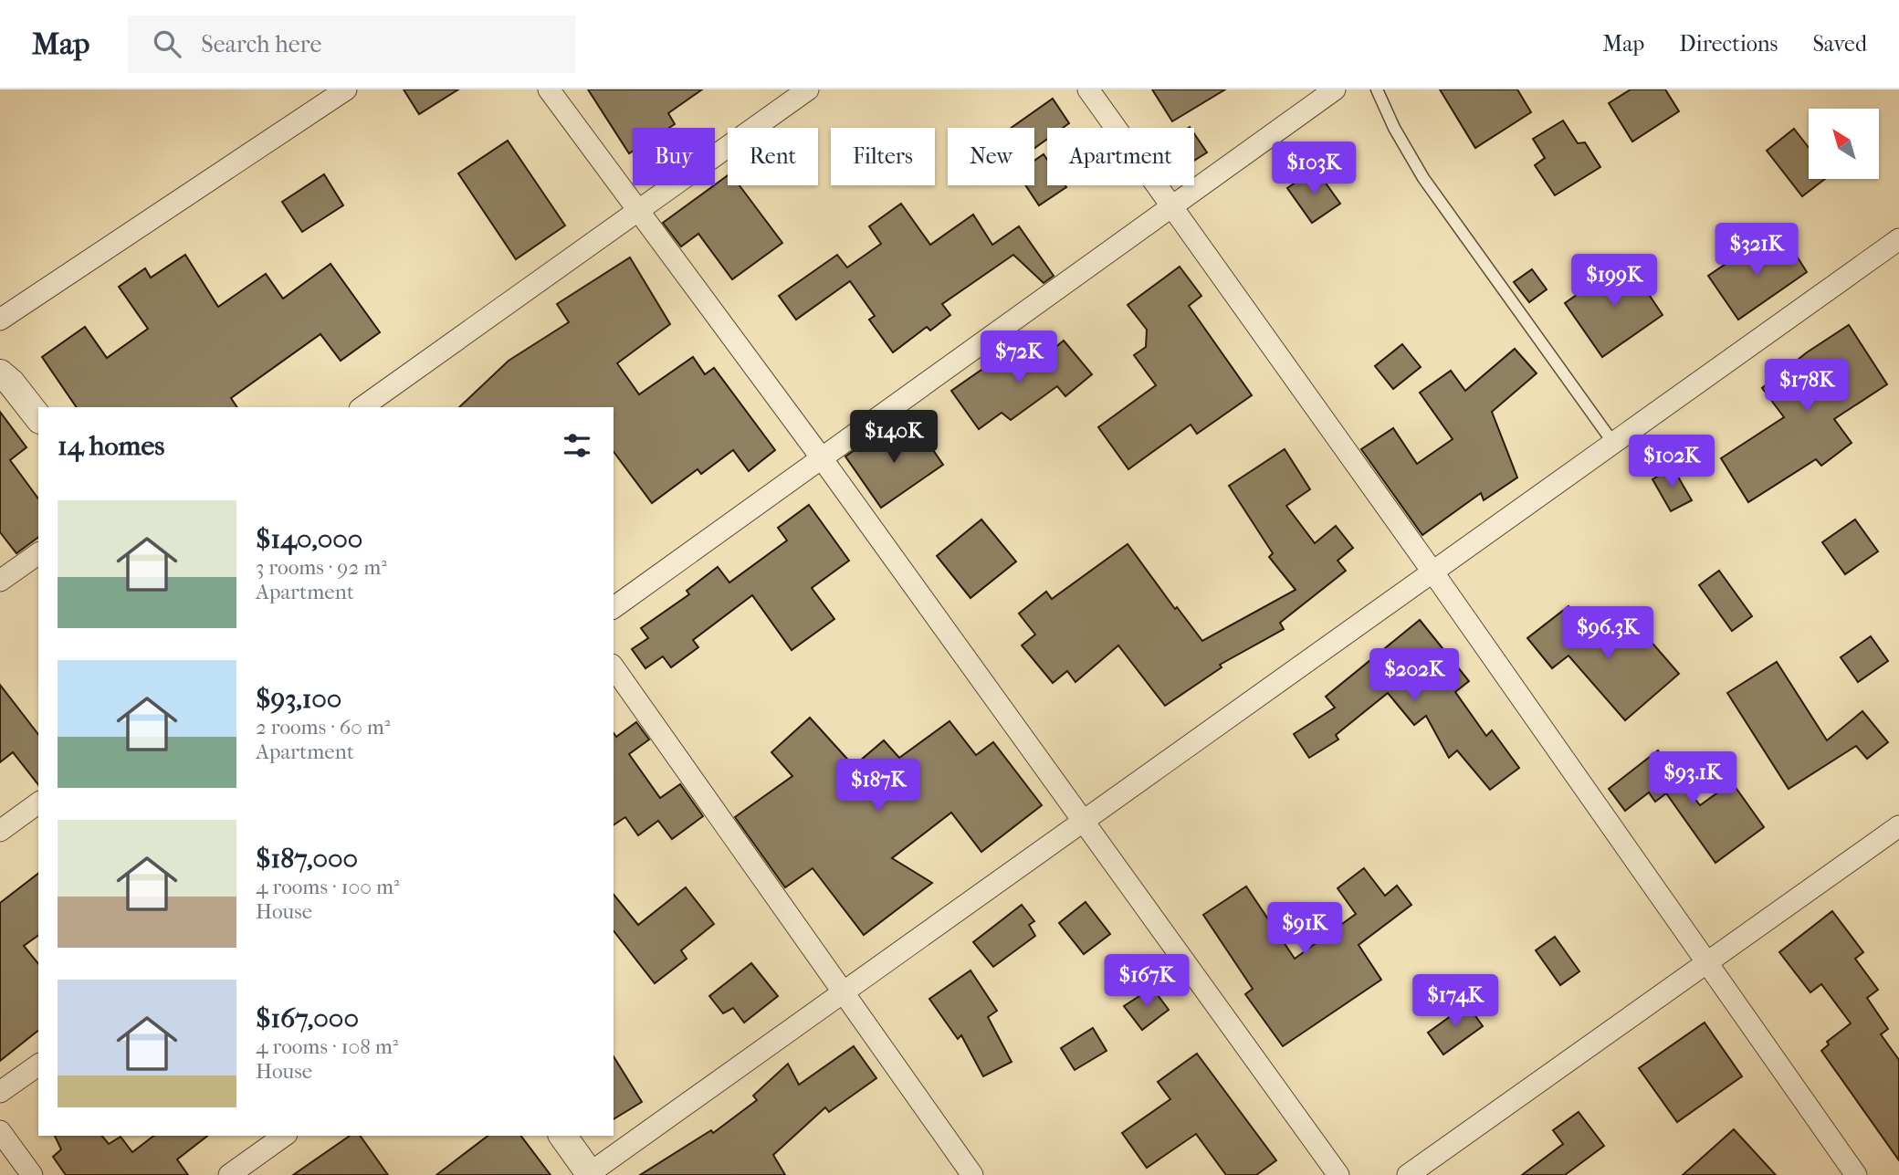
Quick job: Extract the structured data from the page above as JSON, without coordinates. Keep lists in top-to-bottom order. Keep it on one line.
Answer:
{"north":"top left","page":{"header":"Map","search":"Search here","nav":["Map","Directions","Saved"],"chip":["Buy","Rent","Filters","New","Apartment"],"price":["$103K","$321K","$199K","$72K","$178K","$140K","$102K","$96.3K","$202K","$93.1K","$187K","$91K","$167K","$174K"],"heading":"14 homes","list":[{"name":"$140,000","note":"3 rooms · 92 m² · Apartment"},{"name":"$93,100","note":"2 rooms · 60 m² · Apartment"},{"name":"$187,000","note":"4 rooms · 100 m² · House"},{"name":"$167,000","note":"4 rooms · 108 m² · House"}]}}
